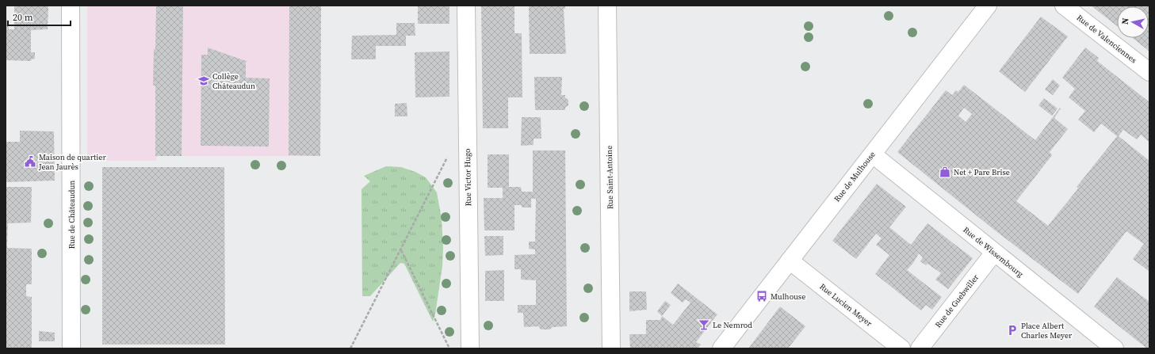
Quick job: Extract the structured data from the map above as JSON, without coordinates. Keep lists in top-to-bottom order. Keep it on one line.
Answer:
{"streets":{"street":["Rue de Valenciennes","Rue de Mulhouse","Rue Victor Hugo","Rue Saint-Antoine","Rue de Châteaudun","Rue de Wissembourg","Rue de Guebwiller","Rue Lucien Meyer"]},"crossings":[["Rue de Mulhouse","Rue de Wissembourg"],["Rue de Mulhouse","Rue Lucien Meyer"],["Rue de Wissembourg","Rue de Guebwiller"]],"places":{"school or university":["Collège Châteaudun"],"public building":["Maison de quartier Jean Jaurès"],"shop":["Net + Pare Brise"],"bus stop":["Mulhouse"],"bar":["Le Nemrod"],"parking":["Place Albert Charles Meyer"]},"scale_bar":"20 m","north":"left"}
